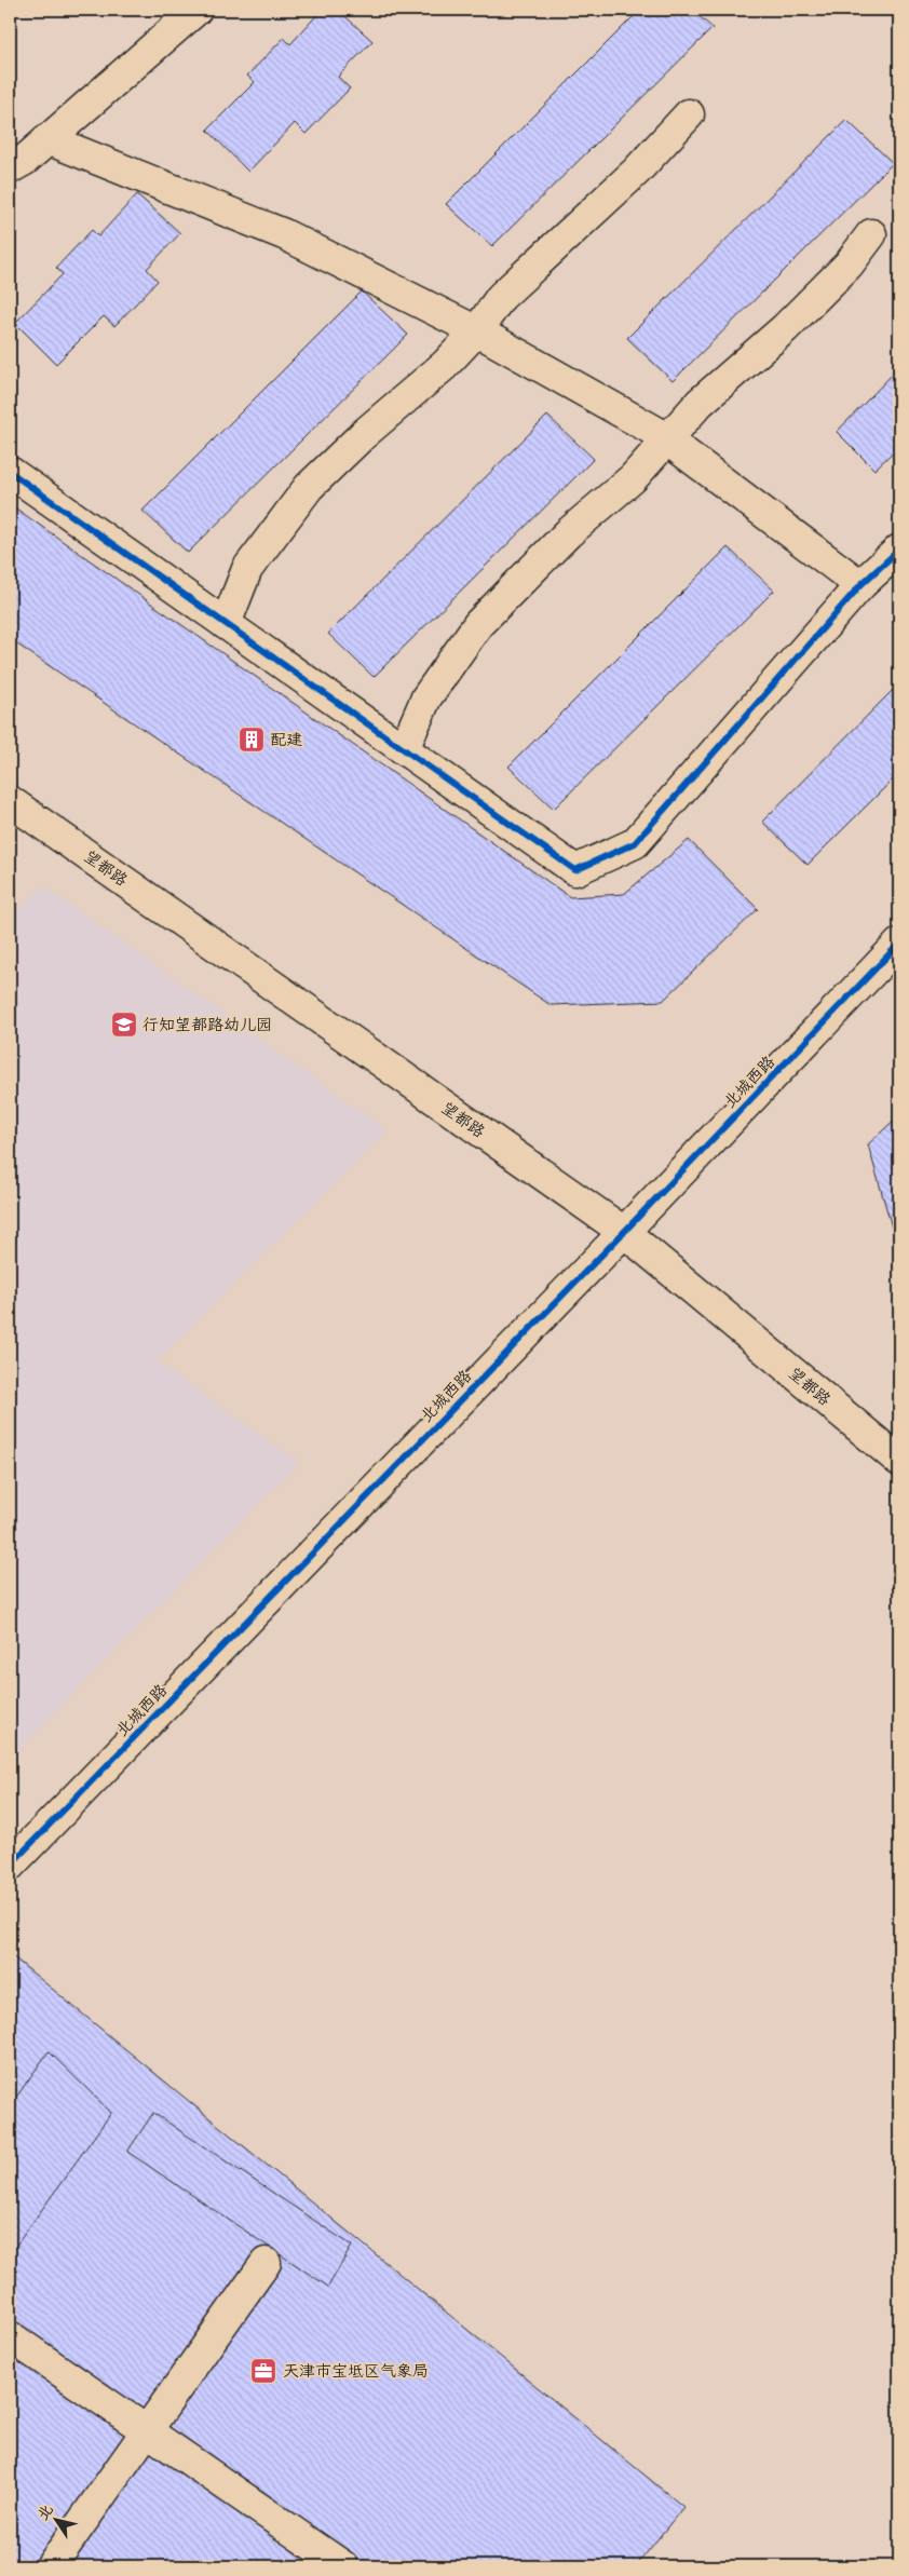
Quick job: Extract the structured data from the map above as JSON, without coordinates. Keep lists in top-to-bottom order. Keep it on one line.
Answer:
{"streets":{"street":["望都路","北城西路"]},"crossings":[["望都路","北城西路"]],"places":{"building":["配建"],"school or university":["行知望都路幼儿园"],"office":["天津市宝坻区气象局"]},"north":"top left"}
